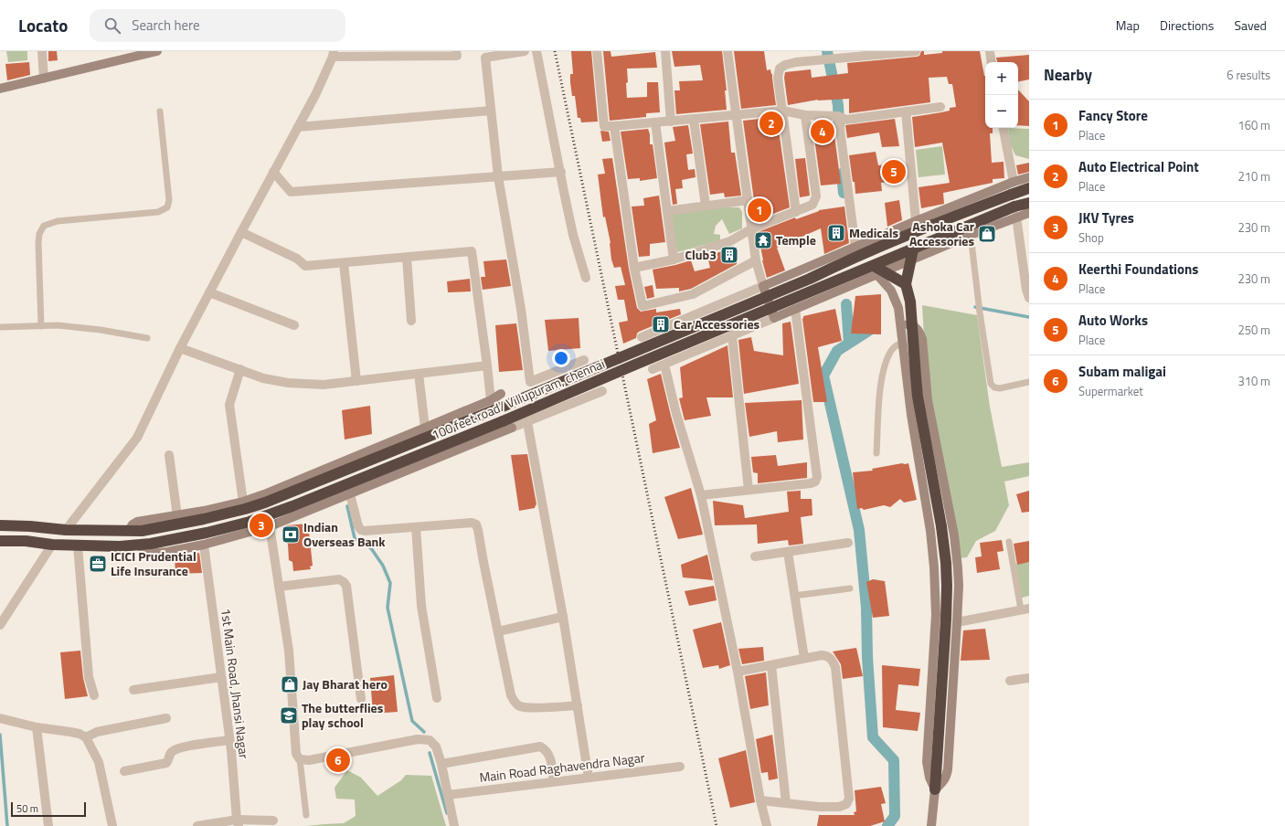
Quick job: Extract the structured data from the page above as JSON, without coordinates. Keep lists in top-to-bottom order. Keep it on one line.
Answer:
{"streets":{"highway":["100 feet road/ Villupuram, chennai"],"street":["1st Main Road, Jhansi Nagar","Main Road Raghavendra Nagar"]},"places":{"building":["Medicals","Club3","Car Accessories"],"shop":["Ashoka Car Accessories","Jay Bharat hero"],"temple":["Temple"],"bank":["Indian Overseas Bank"],"office":["ICICI Prudential Life Insurance"],"school or university":["The butterflies play school"]},"scale_bar":"50 m","page":{"header":"Locato","search":"Search here","nav":["Map","Directions","Saved"],"heading":["Nearby","6 results"],"map_buttons":["+","−"],"list":[{"mark":"1","name":"Fancy Store","note":"Place","value":"160 m"},{"mark":"2","name":"Auto Electrical Point","note":"Place","value":"210 m"},{"mark":"3","name":"JKV Tyres","note":"Shop","value":"230 m"},{"mark":"4","name":"Keerthi Foundations","note":"Place","value":"230 m"},{"mark":"5","name":"Auto Works","note":"Place","value":"250 m"},{"mark":"6","name":"Subam maligai","note":"Supermarket","value":"310 m"}],"pins":["2","4","5","1","3","6"],"scale":"50 m"}}
